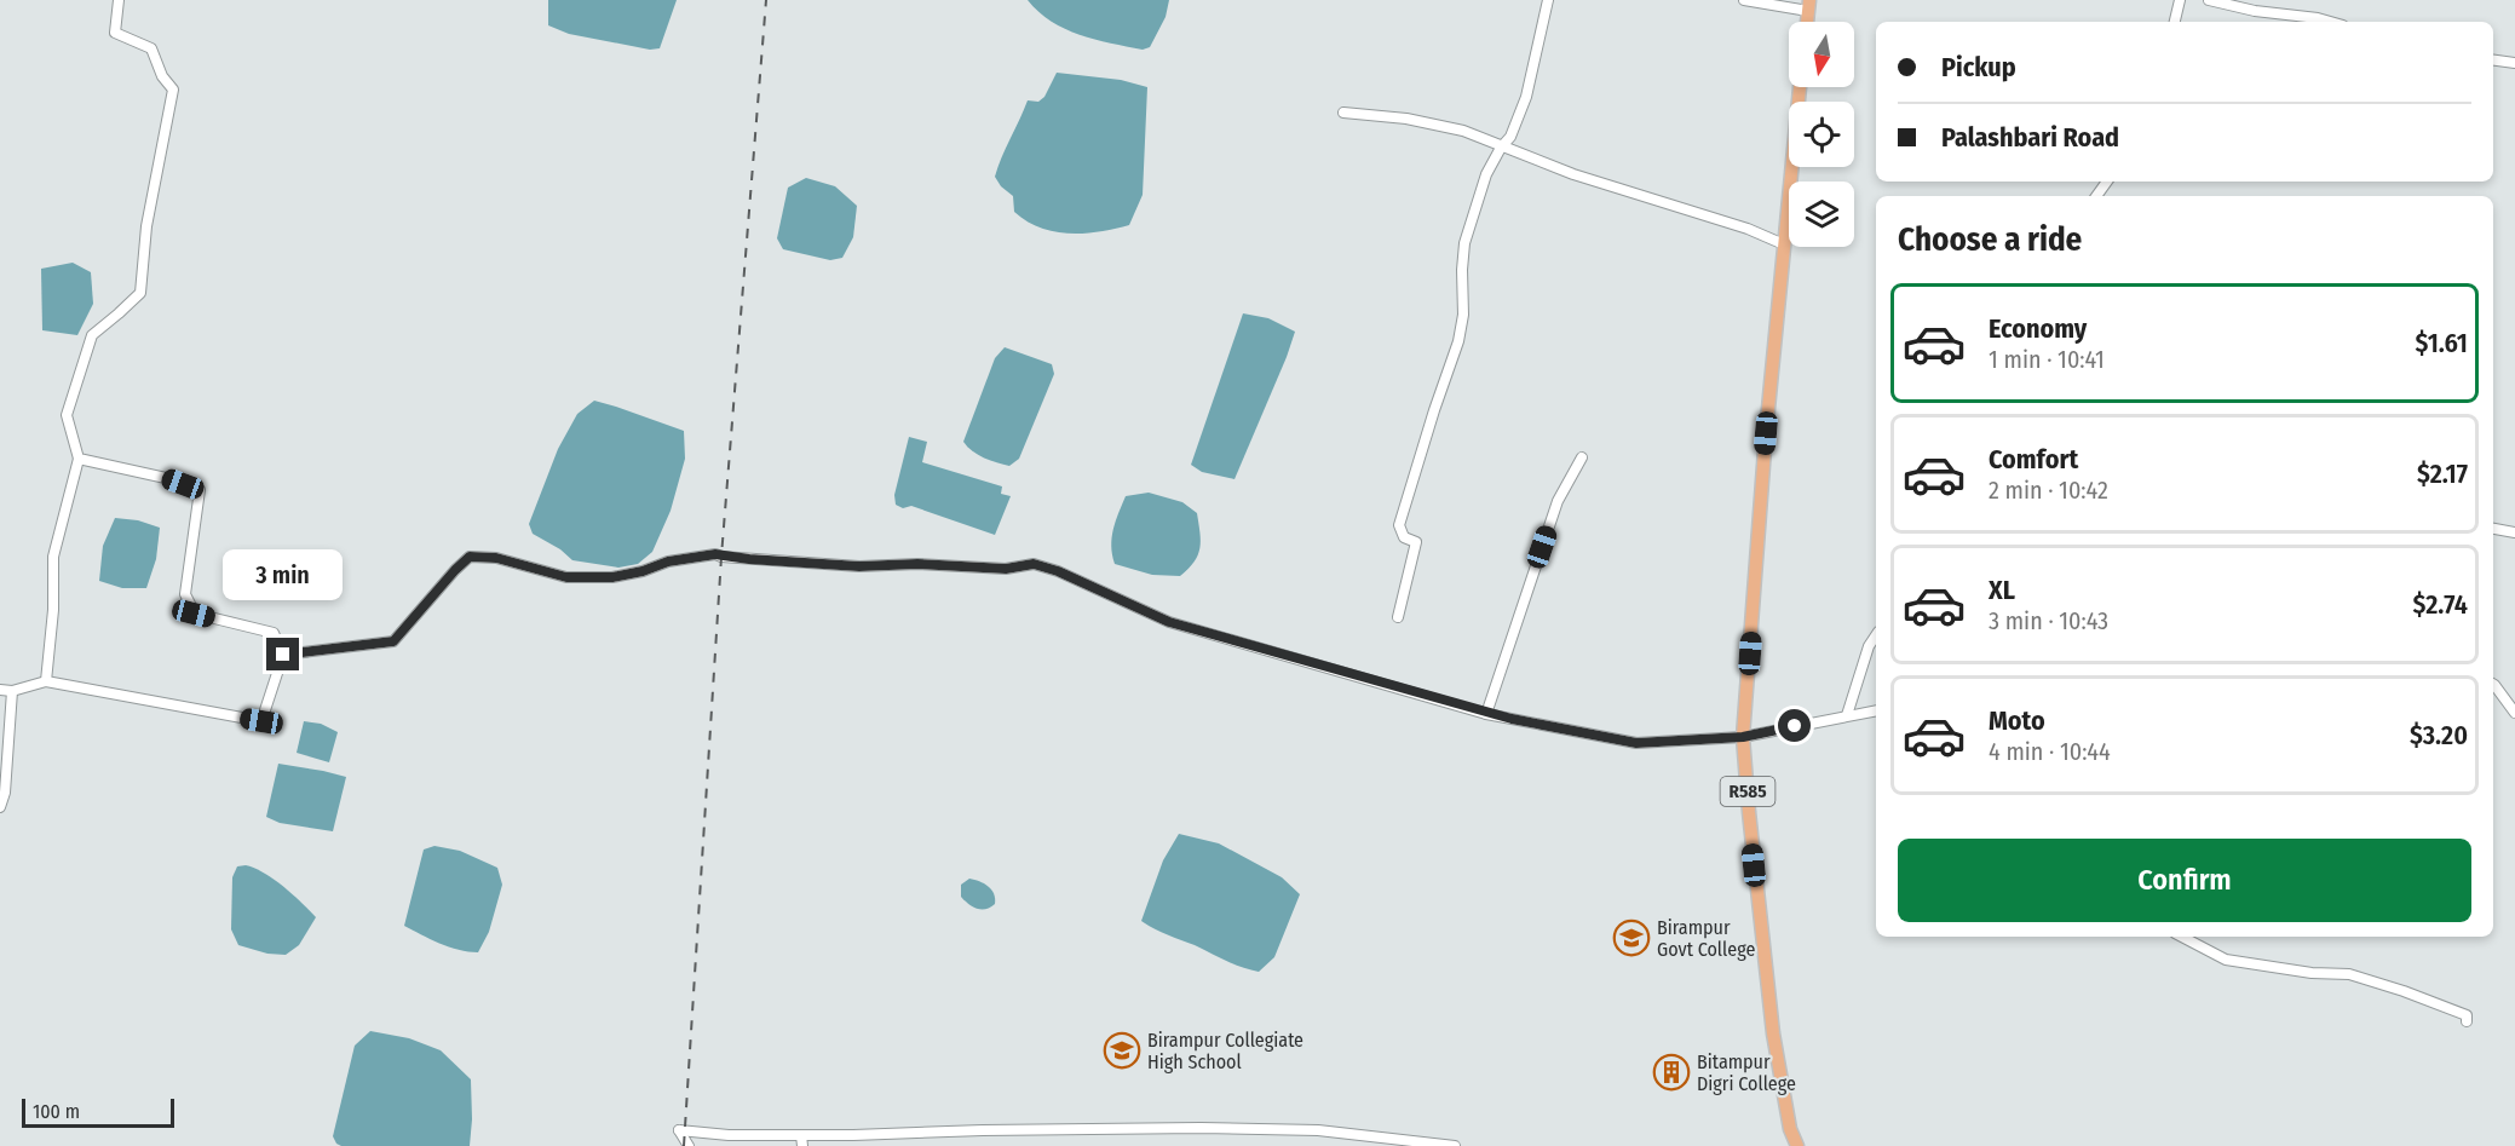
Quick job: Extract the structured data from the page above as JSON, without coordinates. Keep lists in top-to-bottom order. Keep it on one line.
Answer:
{"streets":{"main road":["R585"]},"places":{"school or university":["Birampur Govt College","Birampur Collegiate High School"],"building":["Bitampur Digri College"]},"scale_bar":"100 m","north":"bottom","page":{"banner":["Pickup","Palashbari Road"],"heading":"Choose a ride","list":[{"name":"Economy","note":"1 min · 10:41","value":"$1.61"},{"name":"Comfort","note":"2 min · 10:42","value":"$2.17"},{"name":"XL","note":"3 min · 10:43","value":"$2.74"},{"name":"Moto","note":"4 min · 10:44","value":"$3.20"}],"bubble":"3 min","buttons":"Confirm","scale":"100 m"}}
